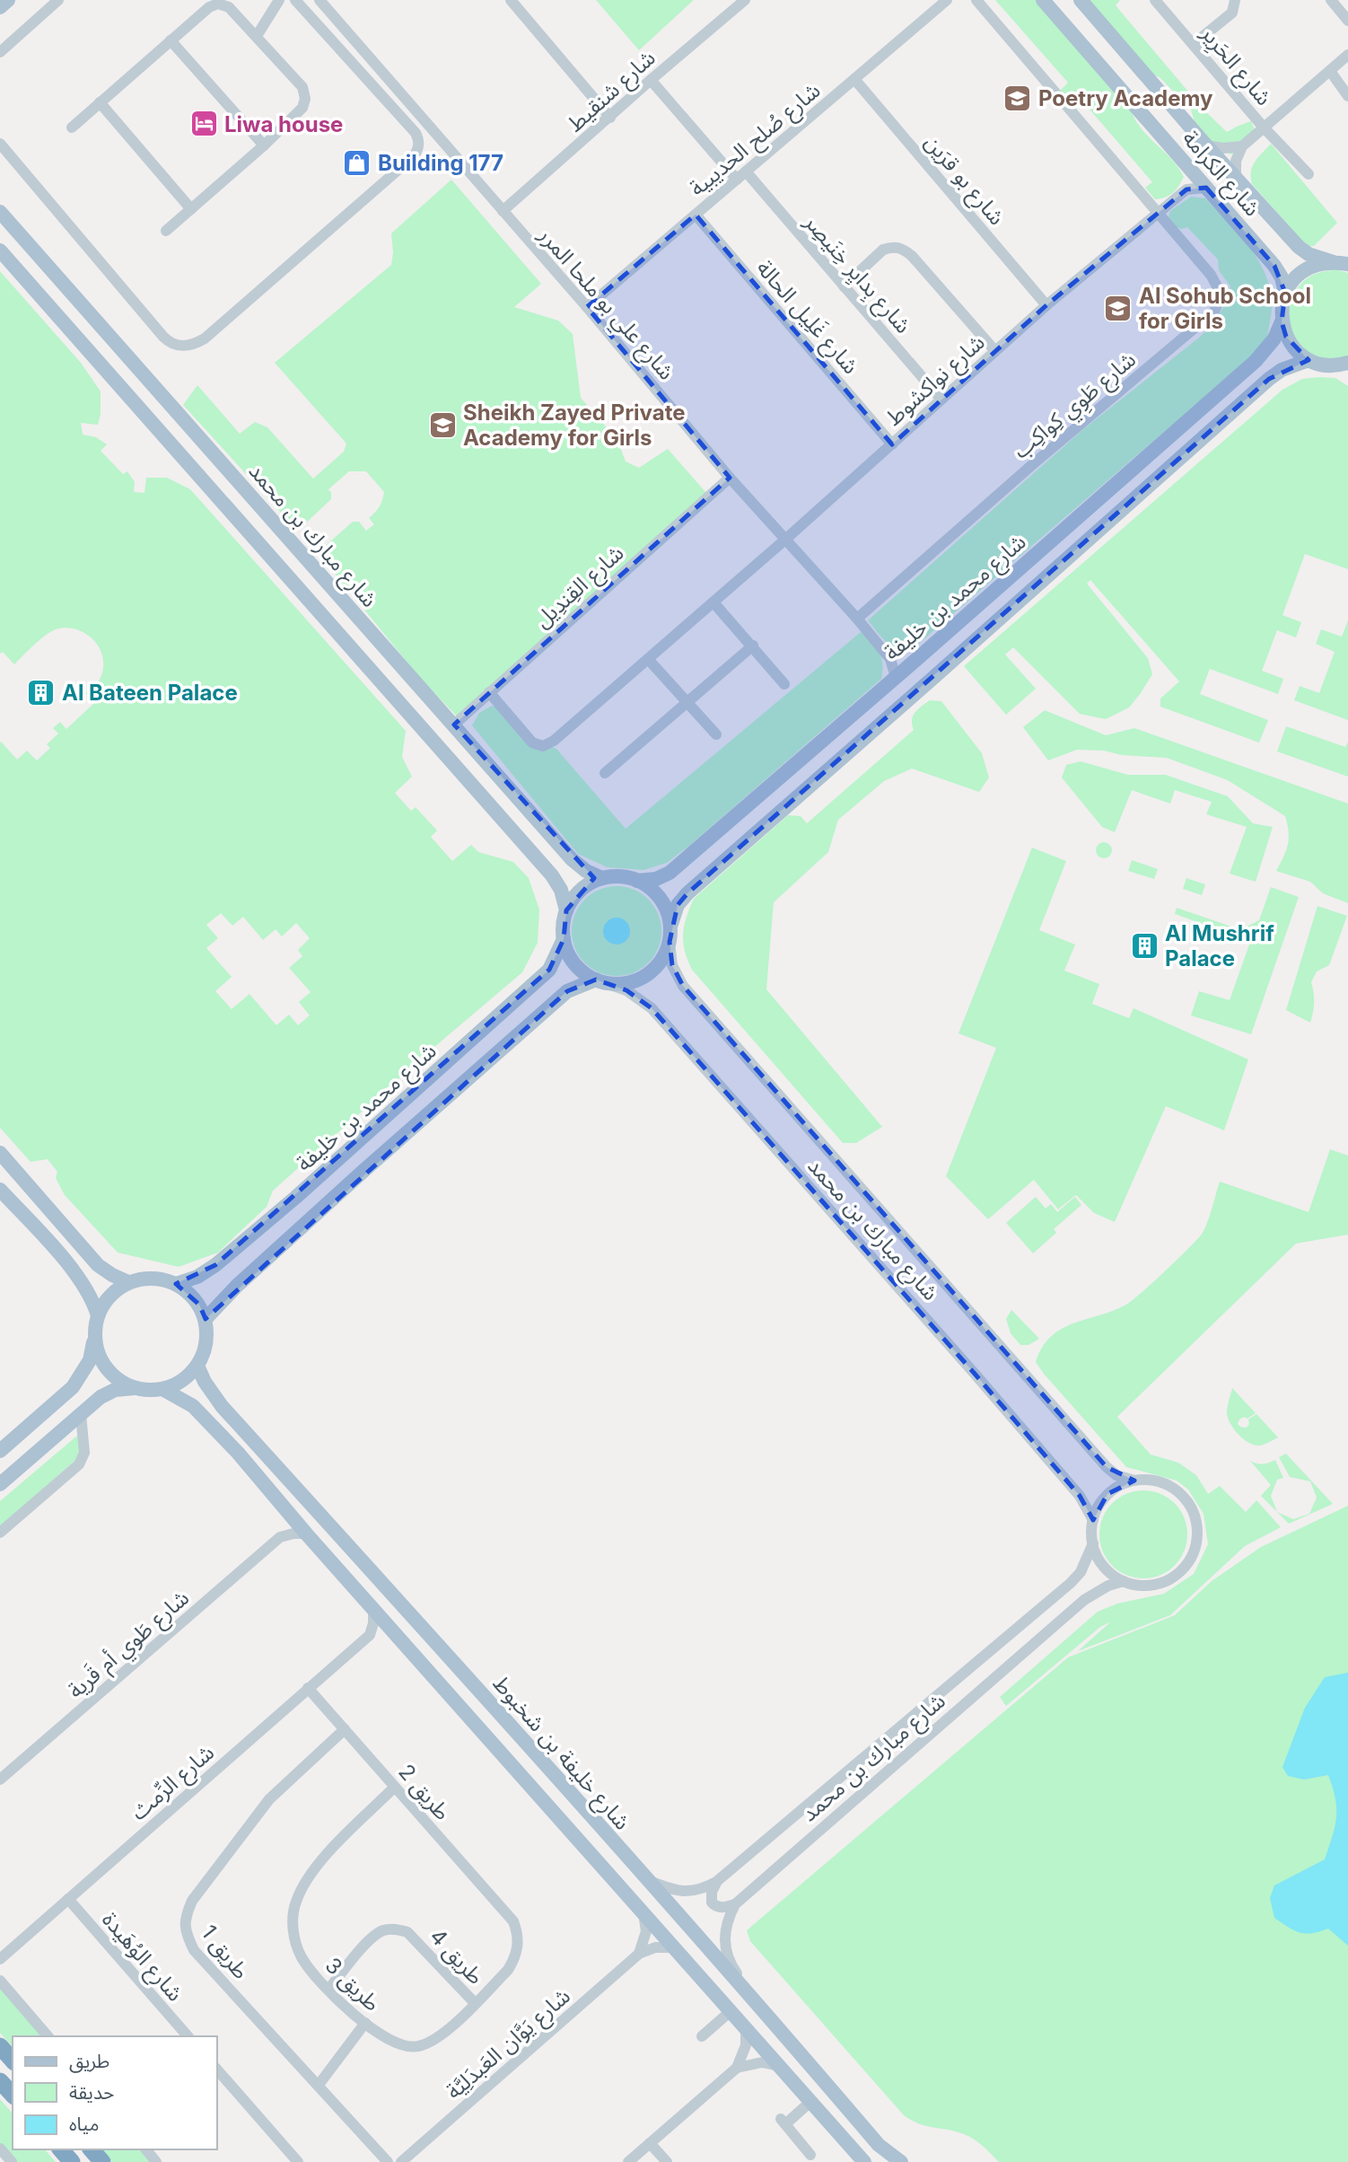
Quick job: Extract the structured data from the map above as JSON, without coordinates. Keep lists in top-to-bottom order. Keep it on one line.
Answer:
{"streets":{"main road":["شارع الكرامة","شارع مبارك بن محمد","شارع محمد بن خليفة","شارع خليفة بن شخبوط"],"street":["شارع الحَرِير","شارع شنقيط","شارع صُلح الحديبية","شارع بو قرَين","شارع بِدايِر خِنَيصِر","شارع علي بو ملحا المرر","شارع غَلِيل الحالة","شارع نواكشوط","شارع طَوِي كِواكِب","شارع القِندِيل","شارع طَوي أم قَرية","شارع الرِّمث","طريق 2","طريق 1","شارع الوُهَيدة","طريق 4","طريق 3","شارع يَوَّان العَبدَلِيَّة"]},"crossings":[["شارع شنقيط","شارع بِدايِر خِنَيصِر"],["شارع شنقيط","شارع علي بو ملحا المرر"],["شارع صُلح الحديبية","شارع بو قرَين"],["شارع صُلح الحديبية","شارع بِدايِر خِنَيصِر"],["شارع صُلح الحديبية","شارع علي بو ملحا المرر"],["شارع صُلح الحديبية","شارع غَلِيل الحالة"],["شارع بو قرَين","شارع نواكشوط"],["شارع بِدايِر خِنَيصِر","شارع نواكشوط"],["شارع علي بو ملحا المرر","شارع نواكشوط"],["شارع علي بو ملحا المرر","شارع طَوِي كِواكِب"],["شارع علي بو ملحا المرر","شارع القِندِيل"],["شارع علي بو ملحا المرر","شارع محمد بن خليفة"],["شارع غَلِيل الحالة","شارع نواكشوط"],["شارع نواكشوط","شارع طَوِي كِواكِب"],["شارع نواكشوط","شارع القِندِيل"],["شارع مبارك بن محمد","شارع القِندِيل"],["شارع مبارك بن محمد","شارع محمد بن خليفة"],["شارع مبارك بن محمد","شارع خليفة بن شخبوط"],["شارع محمد بن خليفة","شارع خليفة بن شخبوط"],["شارع خليفة بن شخبوط","شارع يَوَّان العَبدَلِيَّة"],["شارع الرِّمث","طريق 2"],["شارع الرِّمث","شارع الوُهَيدة"],["طريق 2","طريق 1"],["طريق 2","طريق 3"],["طريق 4","طريق 3"]],"places":{"school or university":["Poetry Academy","Al Sohub School for Girls","Sheikh Zayed Private Academy for Girls"],"hotel":["Liwa house"],"shop":["Building 177"],"building":["Al Bateen Palace","Al Mushrif Palace"]},"legend":["طريق","حديقة","مياه"]}
